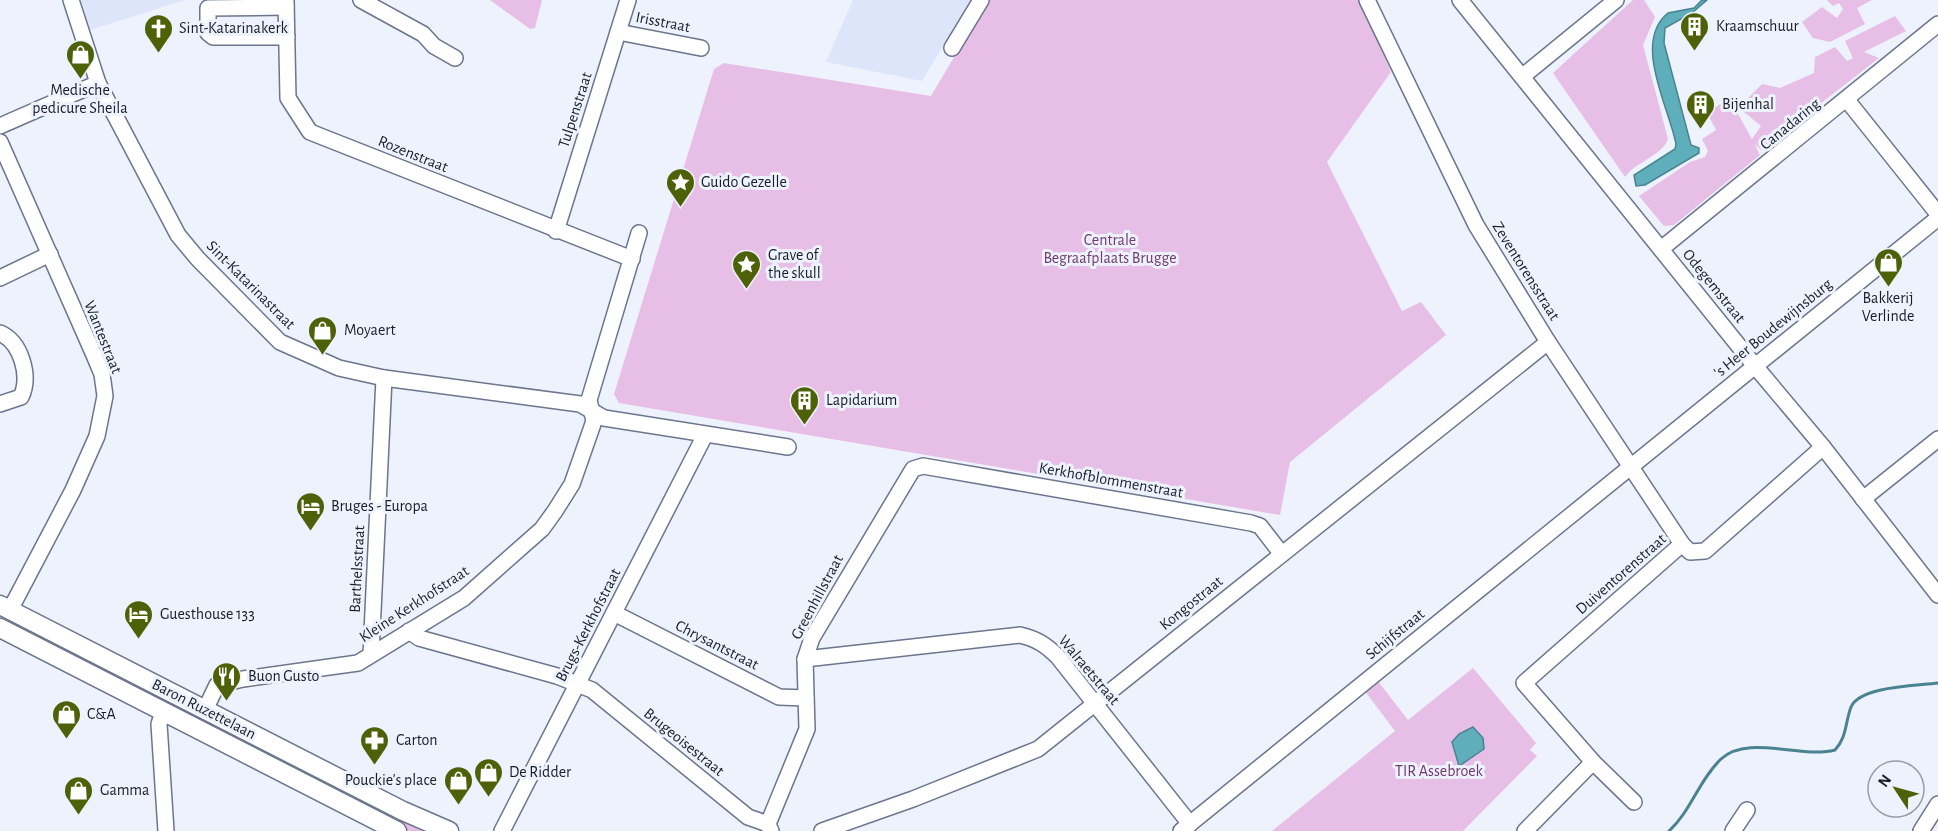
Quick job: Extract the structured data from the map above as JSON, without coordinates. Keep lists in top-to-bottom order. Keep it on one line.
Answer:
{"streets":{"main road":["Baron Ruzettelaan"],"street":["Irisstraat","Tulpenstraat","Canadaring","Rozenstraat","Zeventorensstraat","Sint-Katarinastraat","Odegemstraat","'s Heer Boudewijnsburg","Wantestraat","Kerkhofblommenstraat","Barthelsstraat","Duiventorenstraat","Greenhillstraat","Kongostraat","Kleine Kerkhofstraat","Brugs-Kerkhofstraat","Schijfstraat","Chrysantstraat","Walraetstraat","Brugeoisestraat"]},"crossings":[["Irisstraat","Tulpenstraat"],["Tulpenstraat","Rozenstraat"],["Canadaring","Odegemstraat"],["Rozenstraat","Kleine Kerkhofstraat"],["Zeventorensstraat","'s Heer Boudewijnsburg"],["Zeventorensstraat","Duiventorenstraat"],["Zeventorensstraat","Kongostraat"],["Zeventorensstraat","Schijfstraat"],["Sint-Katarinastraat","Barthelsstraat"],["Sint-Katarinastraat","Kleine Kerkhofstraat"],["Odegemstraat","'s Heer Boudewijnsburg"],["Odegemstraat","Duiventorenstraat"],["'s Heer Boudewijnsburg","Schijfstraat"],["Wantestraat","Baron Ruzettelaan"],["Kerkhofblommenstraat","Greenhillstraat"],["Kerkhofblommenstraat","Kongostraat"],["Barthelsstraat","Kleine Kerkhofstraat"],["Greenhillstraat","Chrysantstraat"],["Greenhillstraat","Walraetstraat"],["Greenhillstraat","Brugeoisestraat"],["Kongostraat","Walraetstraat"],["Kleine Kerkhofstraat","Baron Ruzettelaan"],["Kleine Kerkhofstraat","Brugeoisestraat"],["Brugs-Kerkhofstraat","Chrysantstraat"],["Brugs-Kerkhofstraat","Brugeoisestraat"],["Schijfstraat","Walraetstraat"]],"parks":["Centrale Begraafplaats Brugge","TIR Assebroek"],"places":{"building":["Kraamschuur","Bijenhal","Lapidarium"],"church":["Sint-Katarinakerk"],"shop":["Medische pedicure Sheila","Bakkerij Verlinde","Moyaert","C&A","De Ridder","Pouckie's place","Gamma"],"place":["Guido Gezelle","Grave of the skull"],"hotel":["Bruges - Europa","Guesthouse 133"],"restaurant":["Buon Gusto"],"pharmacy":["Carton"]},"north":"top left"}
